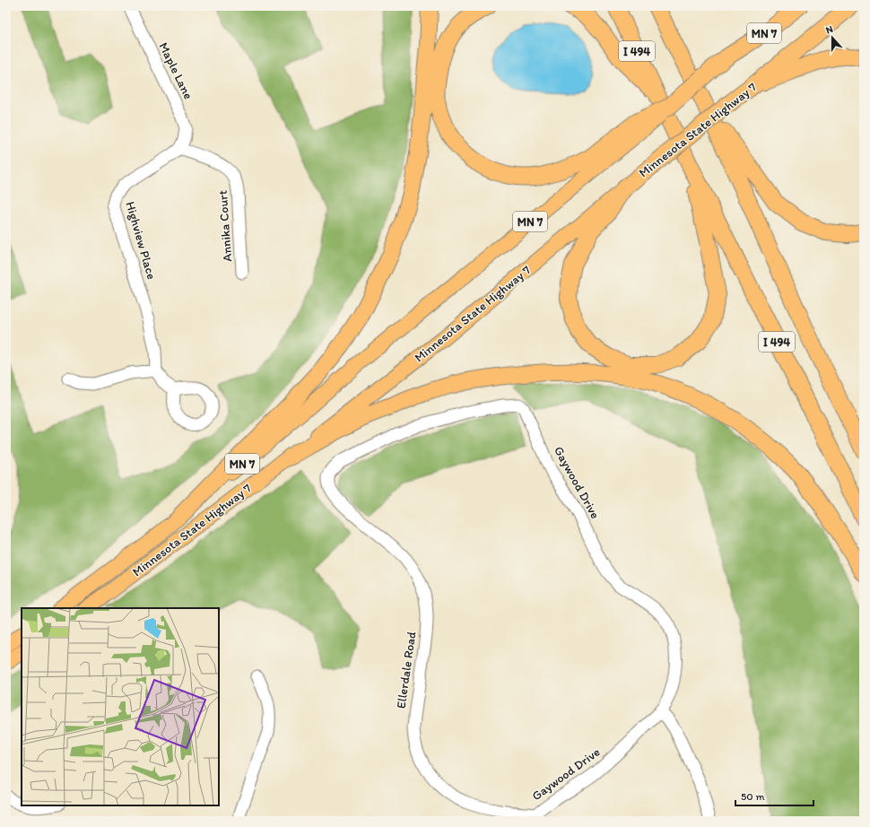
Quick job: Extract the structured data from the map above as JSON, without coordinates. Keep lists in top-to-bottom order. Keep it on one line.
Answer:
{"streets":{"highway":["MN 7","I 494","Minnesota State Highway 7"],"street":["Maple Lane","Annika Court","Highview Place","Gaywood Drive","Ellerdale Road"]},"crossings":[["MN 7","I 494"],["Maple Lane","Annika Court"],["Maple Lane","Highview Place"],["Annika Court","Highview Place"],["Gaywood Drive","Ellerdale Road"]],"scale_bar":"50 m","north":"top"}
